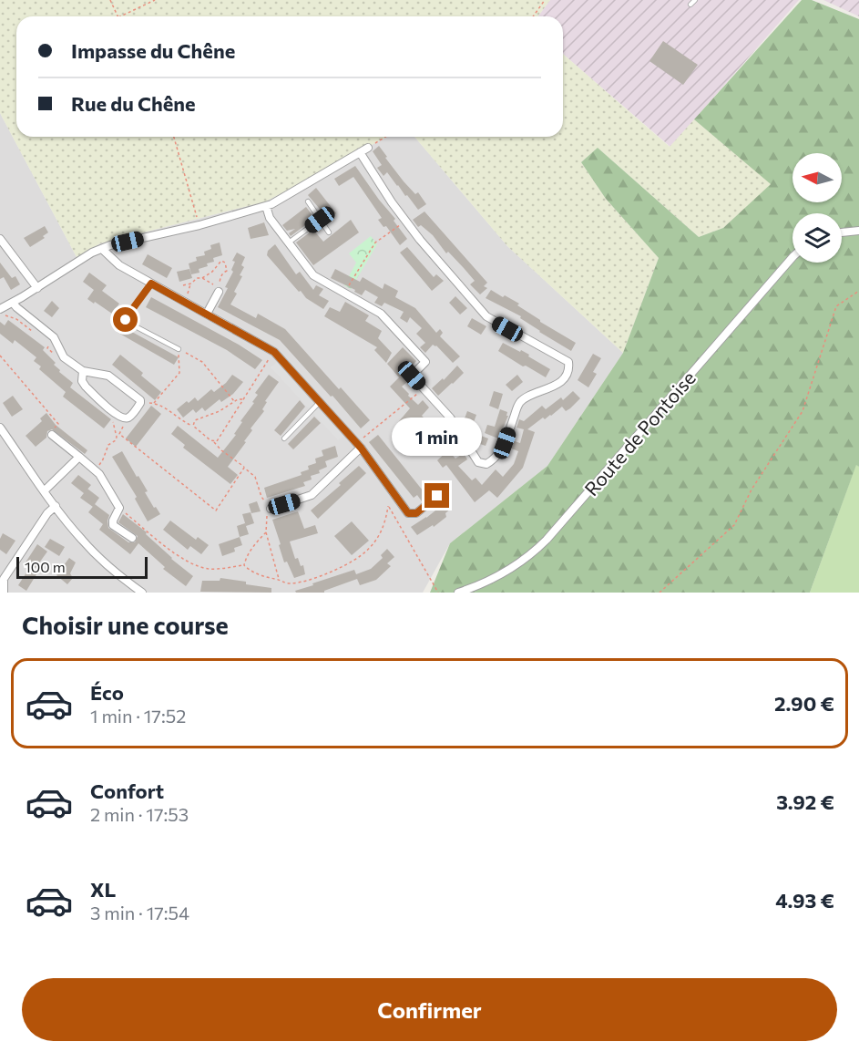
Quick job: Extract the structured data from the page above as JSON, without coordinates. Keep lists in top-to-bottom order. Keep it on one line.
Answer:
{"streets":{"street":["Route de Pontoise"]},"scale_bar":"100 m","north":"left","page":{"banner":["Impasse du Chêne","Rue du Chêne"],"bubble":"1 min","scale":"100 m","heading":"Choisir une course","list":[{"name":"Éco","note":"1 min · 17:52","value":"2.90 €"},{"name":"Confort","note":"2 min · 17:53","value":"3.92 €"},{"name":"XL","note":"3 min · 17:54","value":"4.93 €"}],"buttons":"Confirmer"}}
